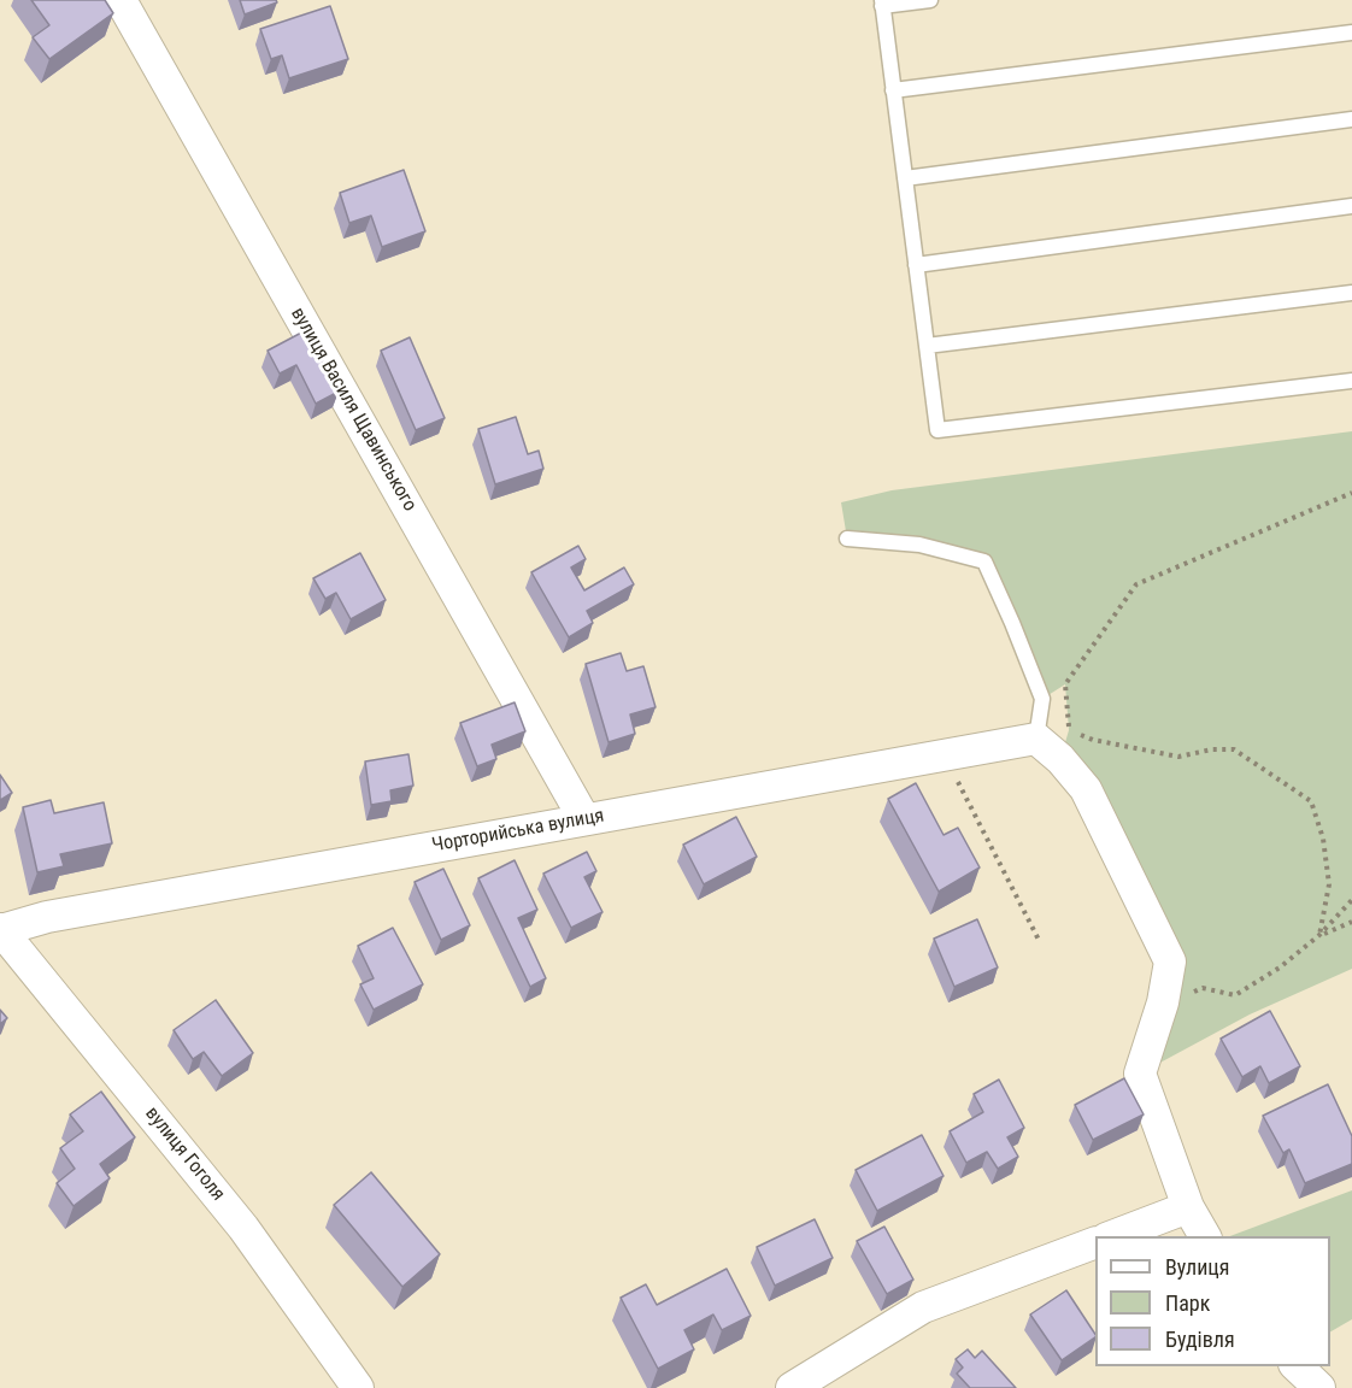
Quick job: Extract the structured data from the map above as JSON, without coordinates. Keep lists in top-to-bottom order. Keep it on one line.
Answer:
{"streets":{"street":["вулиця Василя Щавинського","Чорторийська вулиця","вулиця Гоголя"]},"crossings":[["вулиця Василя Щавинського","Чорторийська вулиця"],["Чорторийська вулиця","вулиця Гоголя"]],"legend":["Вулиця","Парк","Будівля"]}
